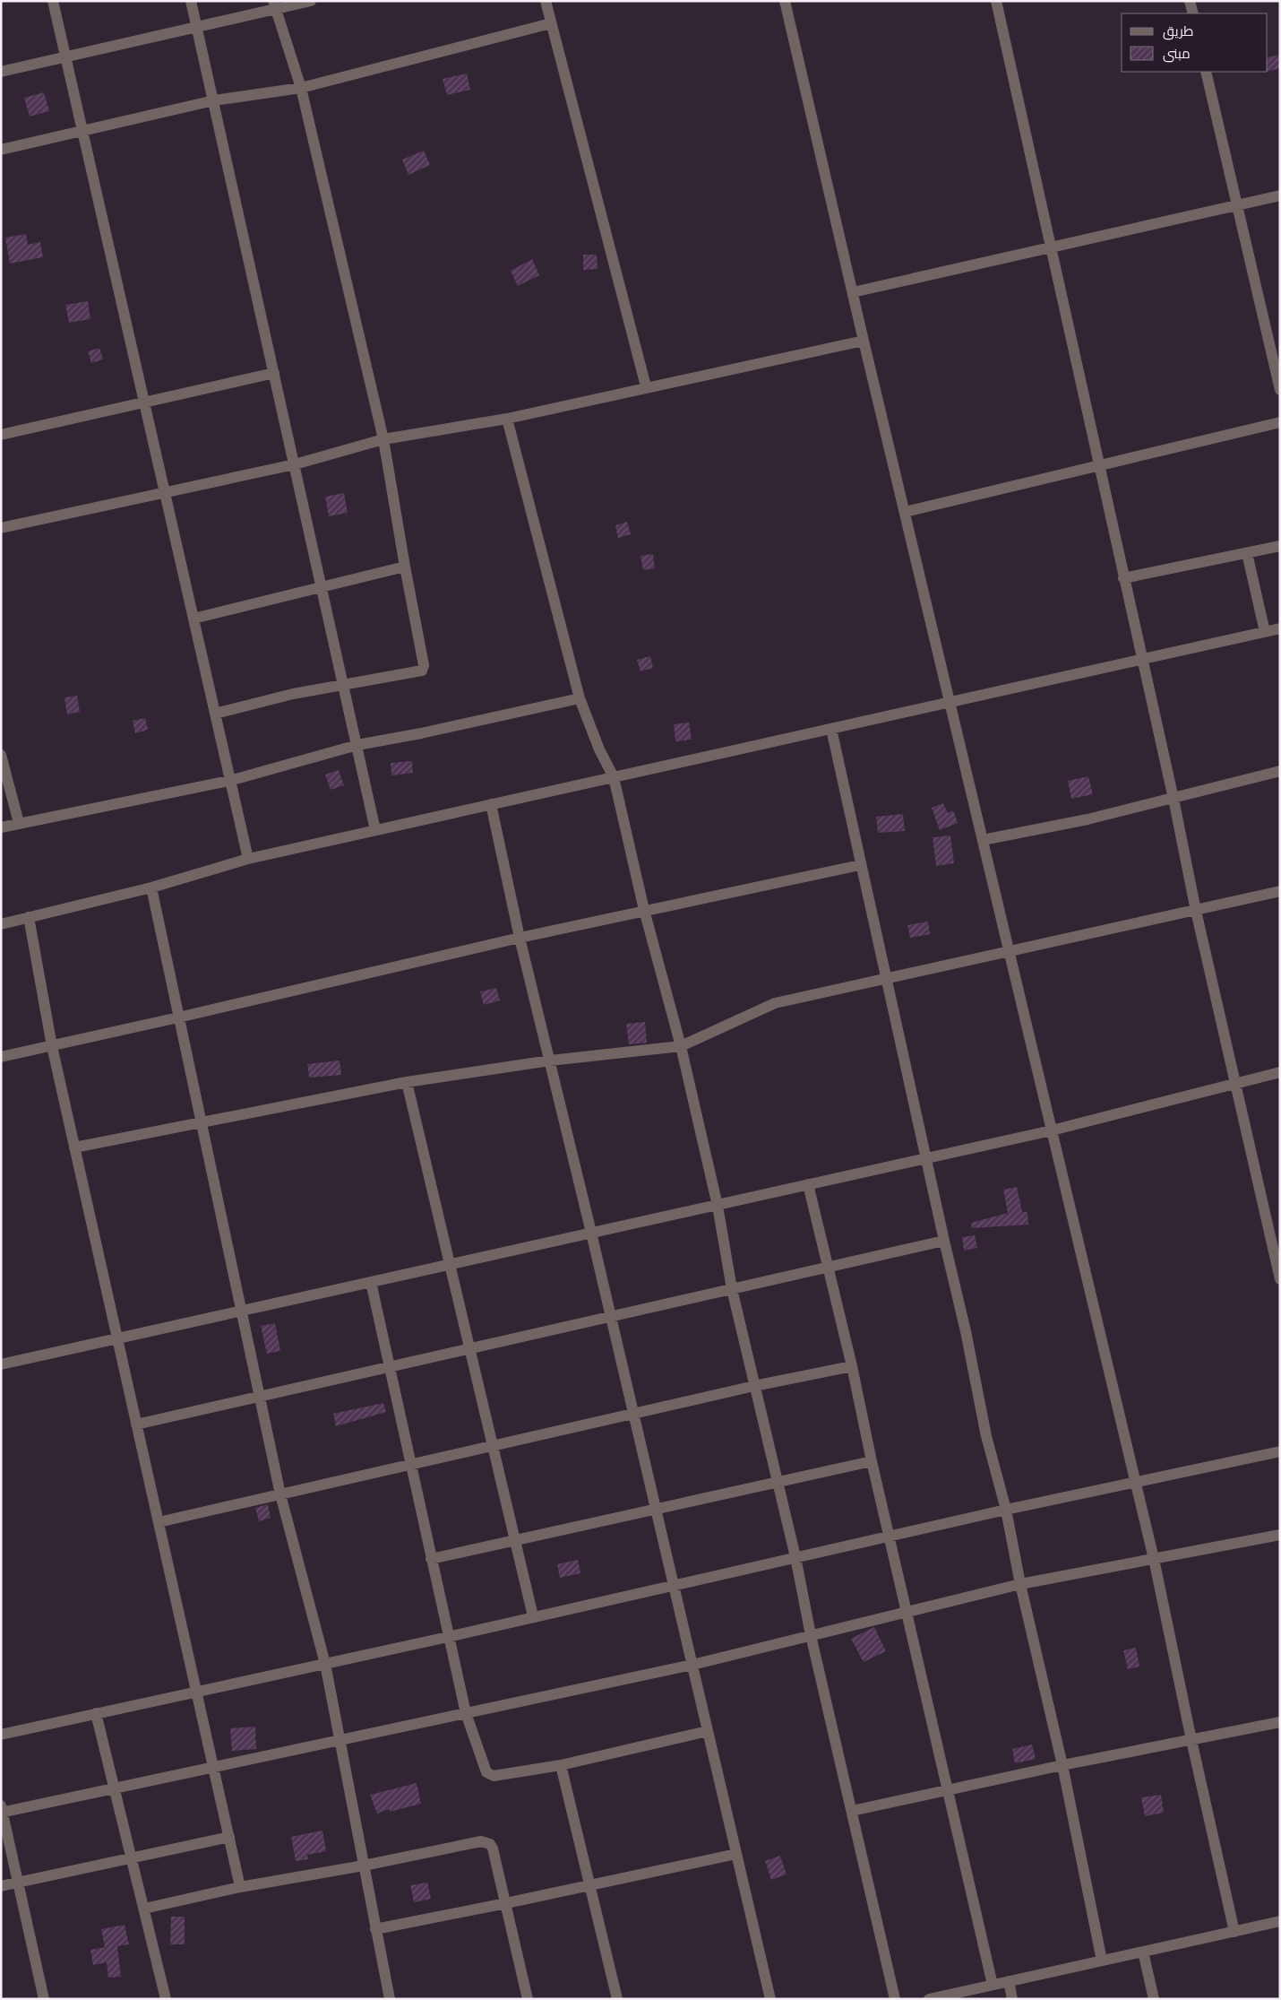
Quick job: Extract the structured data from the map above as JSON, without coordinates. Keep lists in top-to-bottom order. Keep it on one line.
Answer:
{"legend":["طريق","مبنى"]}
